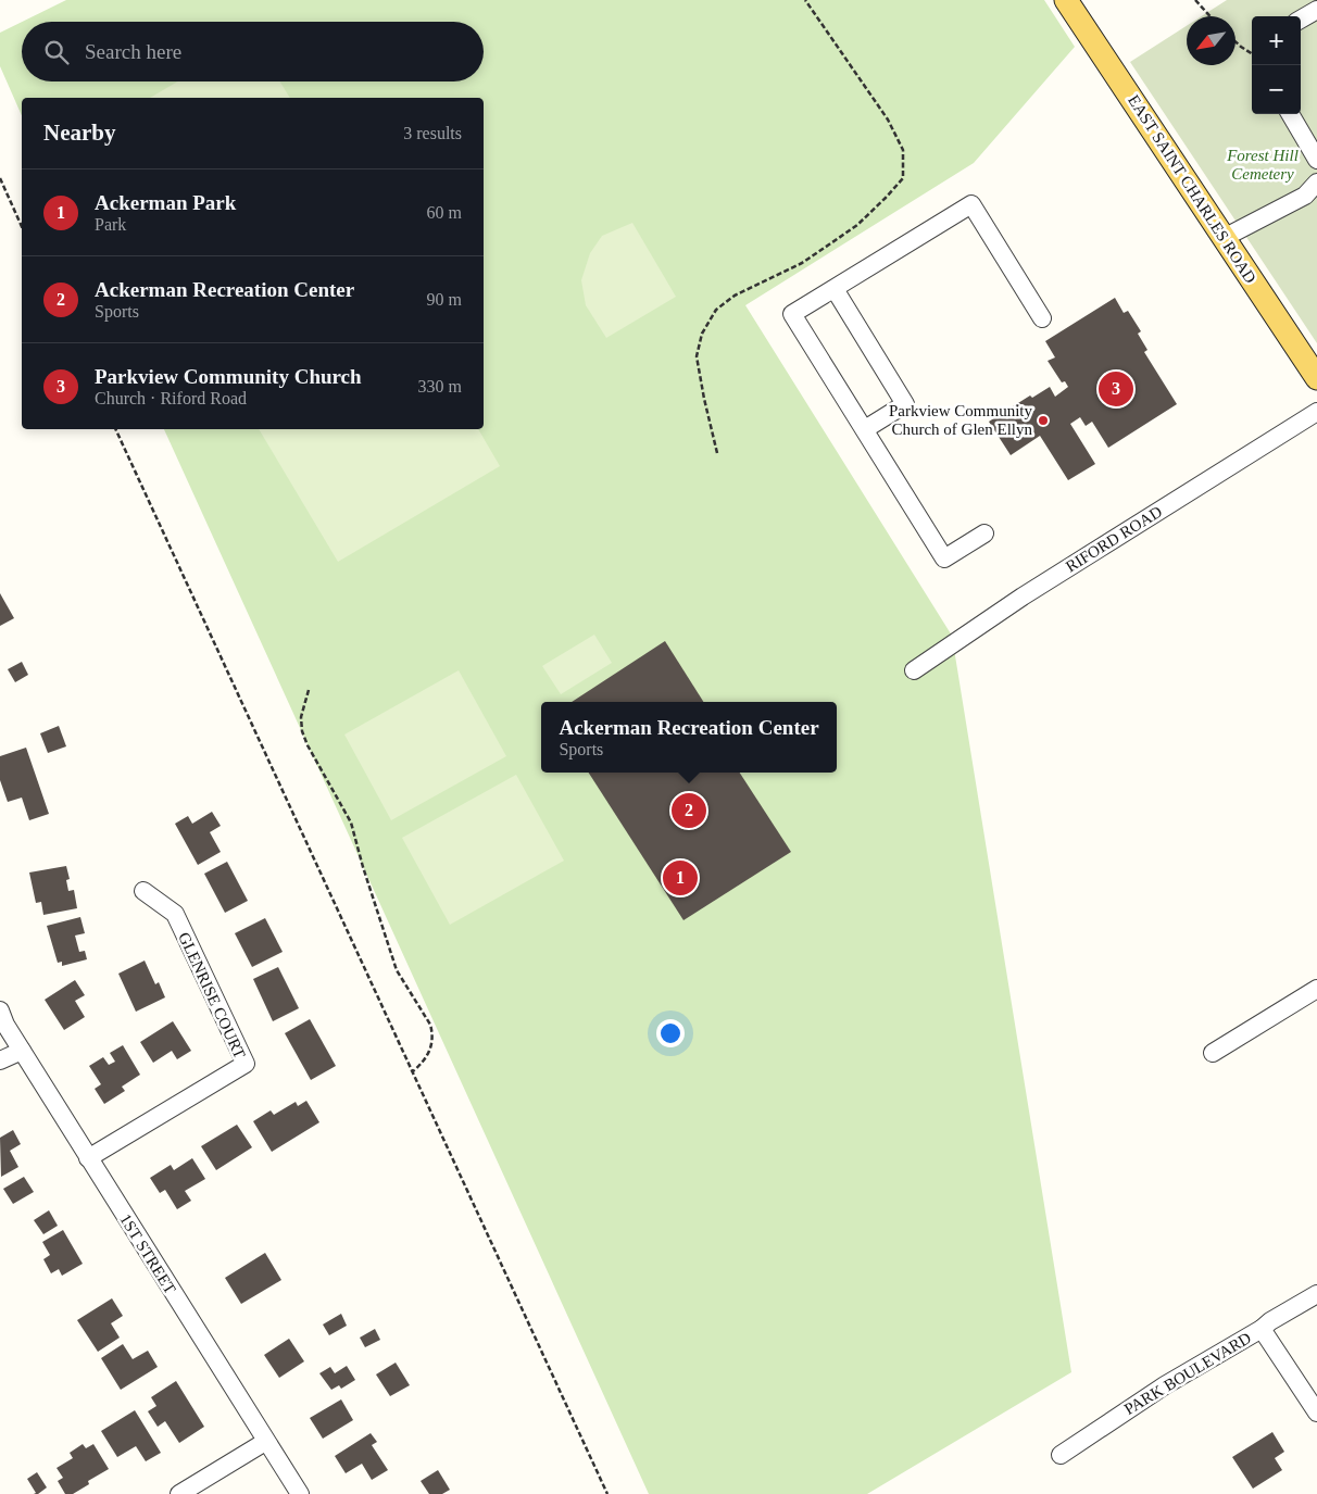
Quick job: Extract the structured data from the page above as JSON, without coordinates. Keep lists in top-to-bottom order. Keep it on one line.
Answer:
{"streets":{"main road":["EAST SAINT CHARLES ROAD"],"street":["RIFORD ROAD","GLENRISE COURT","1ST STREET","PARK BOULEVARD"]},"crossings":[["GLENRISE COURT","1ST STREET"]],"parks":["Forest Hill Cemetery"],"places":["Parkview Community Church of Glen Ellyn"],"north":"bottom left","page":{"map_buttons":["+","−"],"search":"Search here","heading":["Nearby","3 results"],"list":[{"mark":"1","name":"Ackerman Park","note":"Park","value":"60 m"},{"mark":"2","name":"Ackerman Recreation Center","note":"Sports","value":"90 m"},{"mark":"3","name":"Parkview Community Church","note":"Church · Riford Road","value":"330 m"}],"pins":["3","2","1"],"popup":["Ackerman Recreation Center","Sports"]}}
